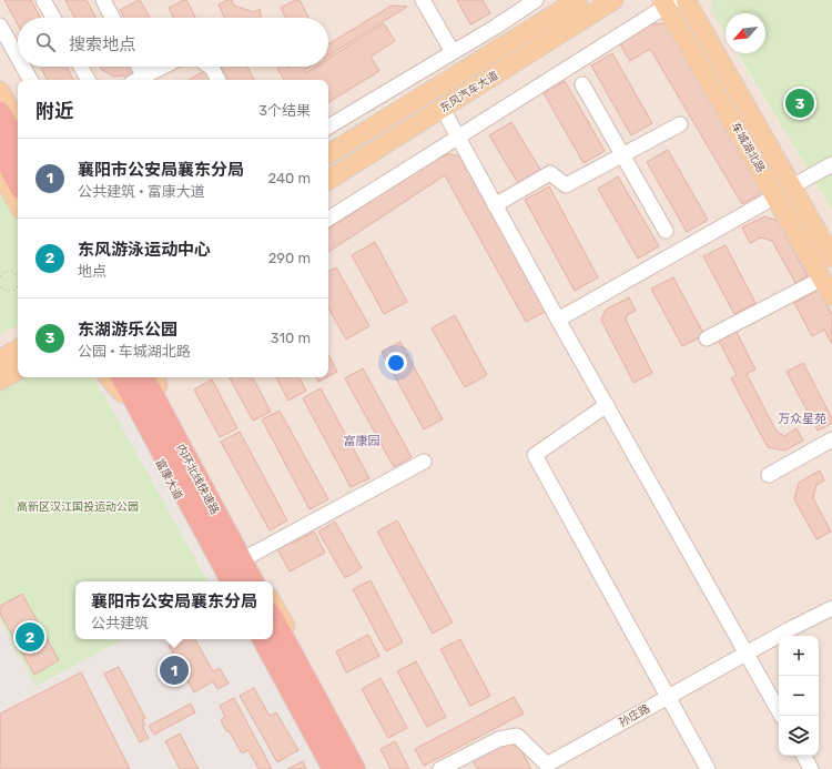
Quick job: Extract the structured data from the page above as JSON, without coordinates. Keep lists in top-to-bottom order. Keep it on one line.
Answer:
{"streets":{"highway":["内环北线快速路"],"main road":["东风汽车大道","车城湖北路","富康大道"],"street":["孙庄路"]},"crossings":[["富康大道","内环北线快速路"]],"districts":["万众星苑","富康园"],"parks":["高新区汉江国投运动公园"],"north":"bottom left","page":{"search":"搜索地点","heading":["附近","3个结果"],"pins":["3","2","1"],"list":[{"mark":"1","name":"襄阳市公安局襄东分局","note":"公共建筑 · 富康大道","value":"240 m"},{"mark":"2","name":"东风游泳运动中心","note":"地点","value":"290 m"},{"mark":"3","name":"东湖游乐公园","note":"公园 · 车城湖北路","value":"310 m"}],"popup":["襄阳市公安局襄东分局","公共建筑"],"map_buttons":["+","−"]}}
